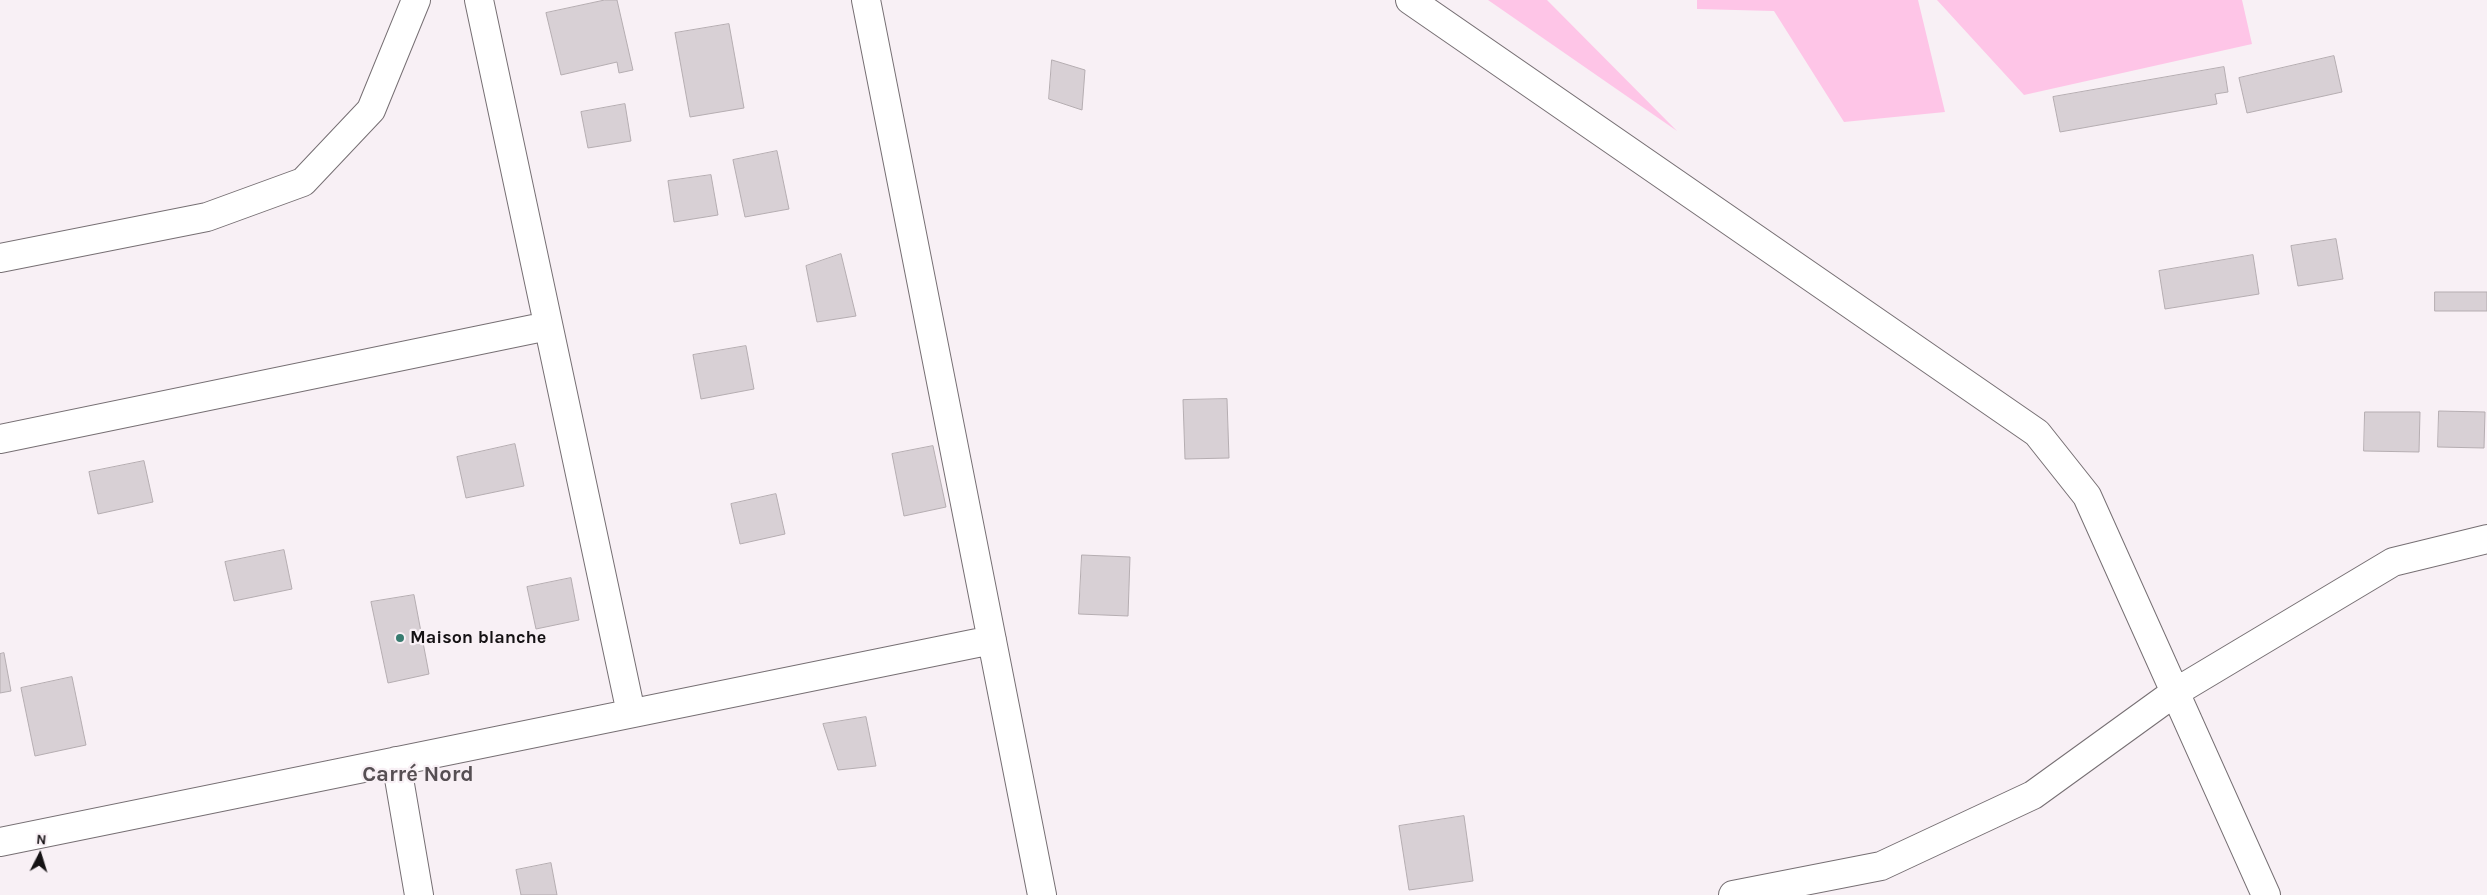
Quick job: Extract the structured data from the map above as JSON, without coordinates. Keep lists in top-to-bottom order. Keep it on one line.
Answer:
{"districts":["Carré Nord"],"places":["Maison blanche"],"north":"top"}
